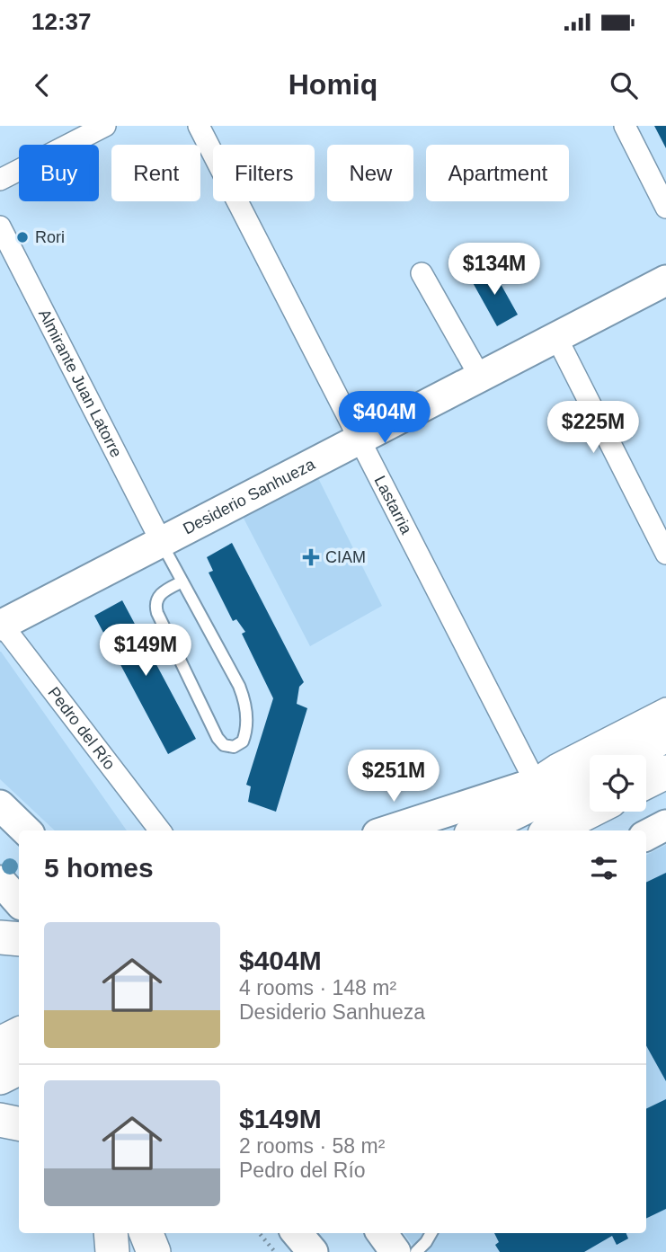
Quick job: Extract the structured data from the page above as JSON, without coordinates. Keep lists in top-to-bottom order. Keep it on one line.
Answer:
{"streets":{"street":["Almirante Juan Latorre","Desiderio Sanhueza","Lastarria","Pedro del Río"]},"crossings":[["Almirante Juan Latorre","Desiderio Sanhueza"],["Desiderio Sanhueza","Lastarria"],["Desiderio Sanhueza","Pedro del Río"]],"places":{"other":["Rori"],"health":["CIAM"]},"page":{"status":"12:37","header":"Homiq","chip":["Buy","Rent","Filters","New","Apartment"],"price":["$134M","$404M","$225M","$149M","$251M"],"heading":"5 homes","list":[{"name":"$404M","note":"4 rooms · 148 m² · Desiderio Sanhueza"},{"name":"$149M","note":"2 rooms · 58 m² · Pedro del Río"}]}}
